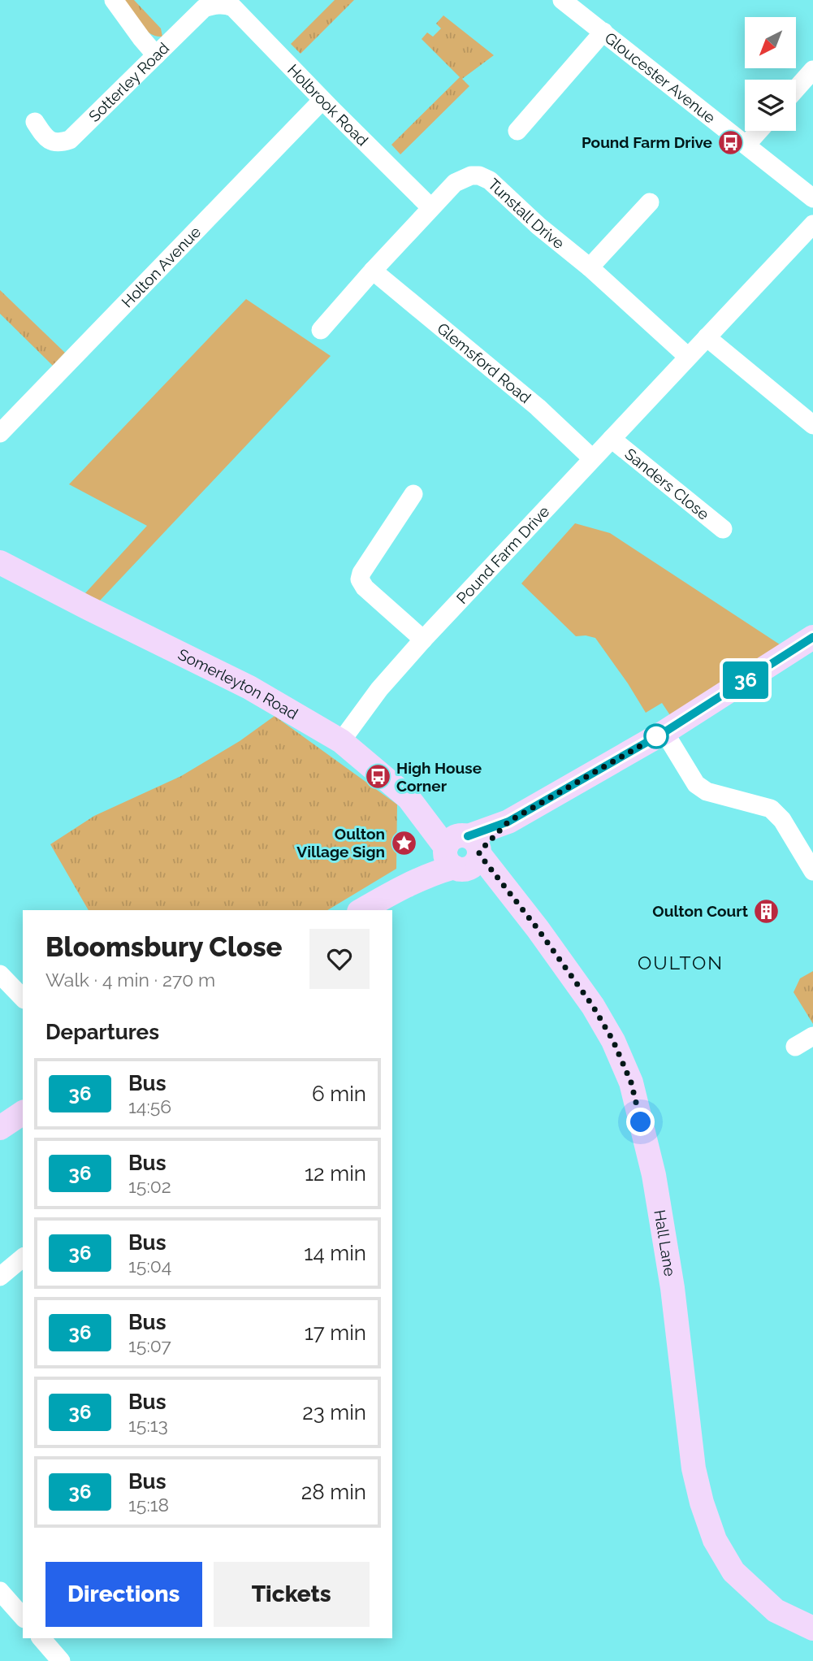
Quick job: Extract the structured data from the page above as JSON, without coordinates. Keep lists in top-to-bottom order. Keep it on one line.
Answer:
{"streets":{"main road":["Somerleyton Road","Hall Lane"],"street":["Gloucester Avenue","Sotterley Road","Holbrook Road","Tunstall Drive","Holton Avenue","Glemsford Road","Sanders Close","Pound Farm Drive"]},"crossings":[["Sotterley Road","Holbrook Road"],["Holbrook Road","Tunstall Drive"],["Holbrook Road","Holton Avenue"],["Tunstall Drive","Glemsford Road"],["Tunstall Drive","Pound Farm Drive"],["Glemsford Road","Pound Farm Drive"],["Sanders Close","Pound Farm Drive"],["Pound Farm Drive","Somerleyton Road"],["Somerleyton Road","Hall Lane"]],"districts":["OULTON"],"places":{"bus stop":["Pound Farm Drive","High House Corner"],"place":["Oulton Village Sign"],"building":["Oulton Court"]},"lines":["bus line 36"],"north":"bottom left","page":{"on_map":"36","heading":[["Bloomsbury Close","Walk · 4 min · 270 m"],"Departures"],"list":[{"mark":"36","name":"Bus","note":"14:56","value":"6 min"},{"mark":"36","name":"Bus","note":"15:02","value":"12 min"},{"mark":"36","name":"Bus","note":"15:04","value":"14 min"},{"mark":"36","name":"Bus","note":"15:07","value":"17 min"},{"mark":"36","name":"Bus","note":"15:13","value":"23 min"},{"mark":"36","name":"Bus","note":"15:18","value":"28 min"}],"buttons":["Directions","Tickets"]}}
